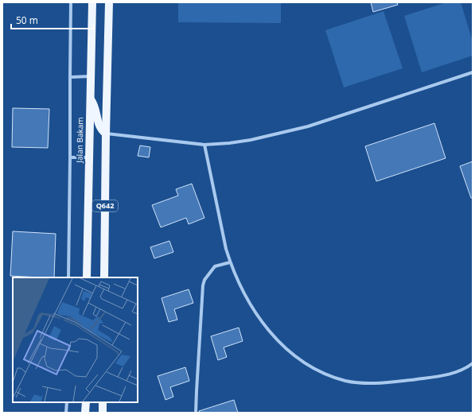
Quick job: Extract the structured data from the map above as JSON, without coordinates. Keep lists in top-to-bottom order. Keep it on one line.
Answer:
{"streets":{"main road":["Jalan Bakam","Q642"]},"scale_bar":"50 m"}
